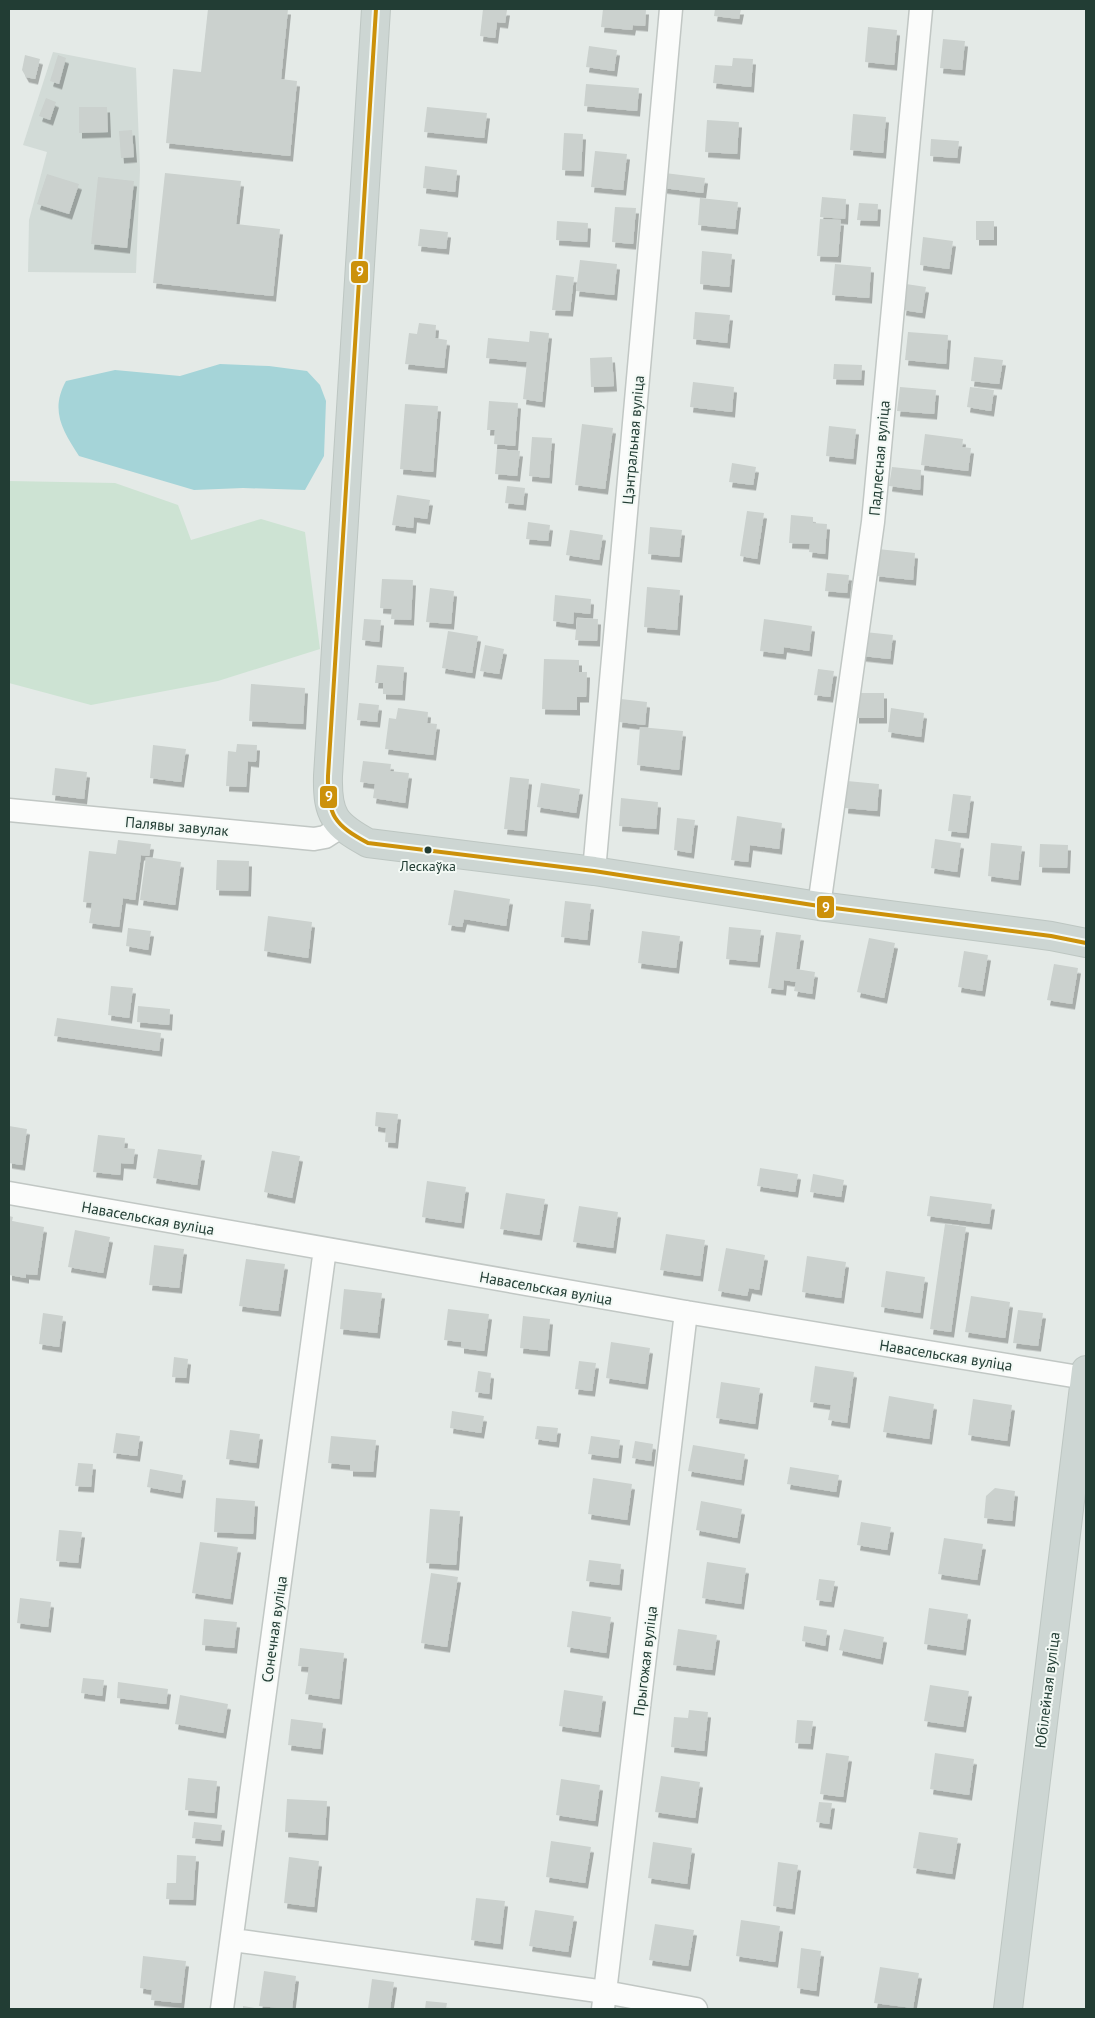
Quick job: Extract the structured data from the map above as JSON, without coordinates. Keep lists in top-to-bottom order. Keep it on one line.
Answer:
{"streets":{"main road":["Юбілейная вуліца"],"street":["Цэнтральная вуліца","Падлесная вуліца","Палявы завулак","Навасельская вуліца","Сонечная вуліца","Прыгожая вуліца"]},"crossings":[["Навасельская вуліца","Сонечная вуліца"],["Навасельская вуліца","Прыгожая вуліца"],["Навасельская вуліца","Юбілейная вуліца"]],"places":["Лескаўка"],"lines":["transit line 9"]}
